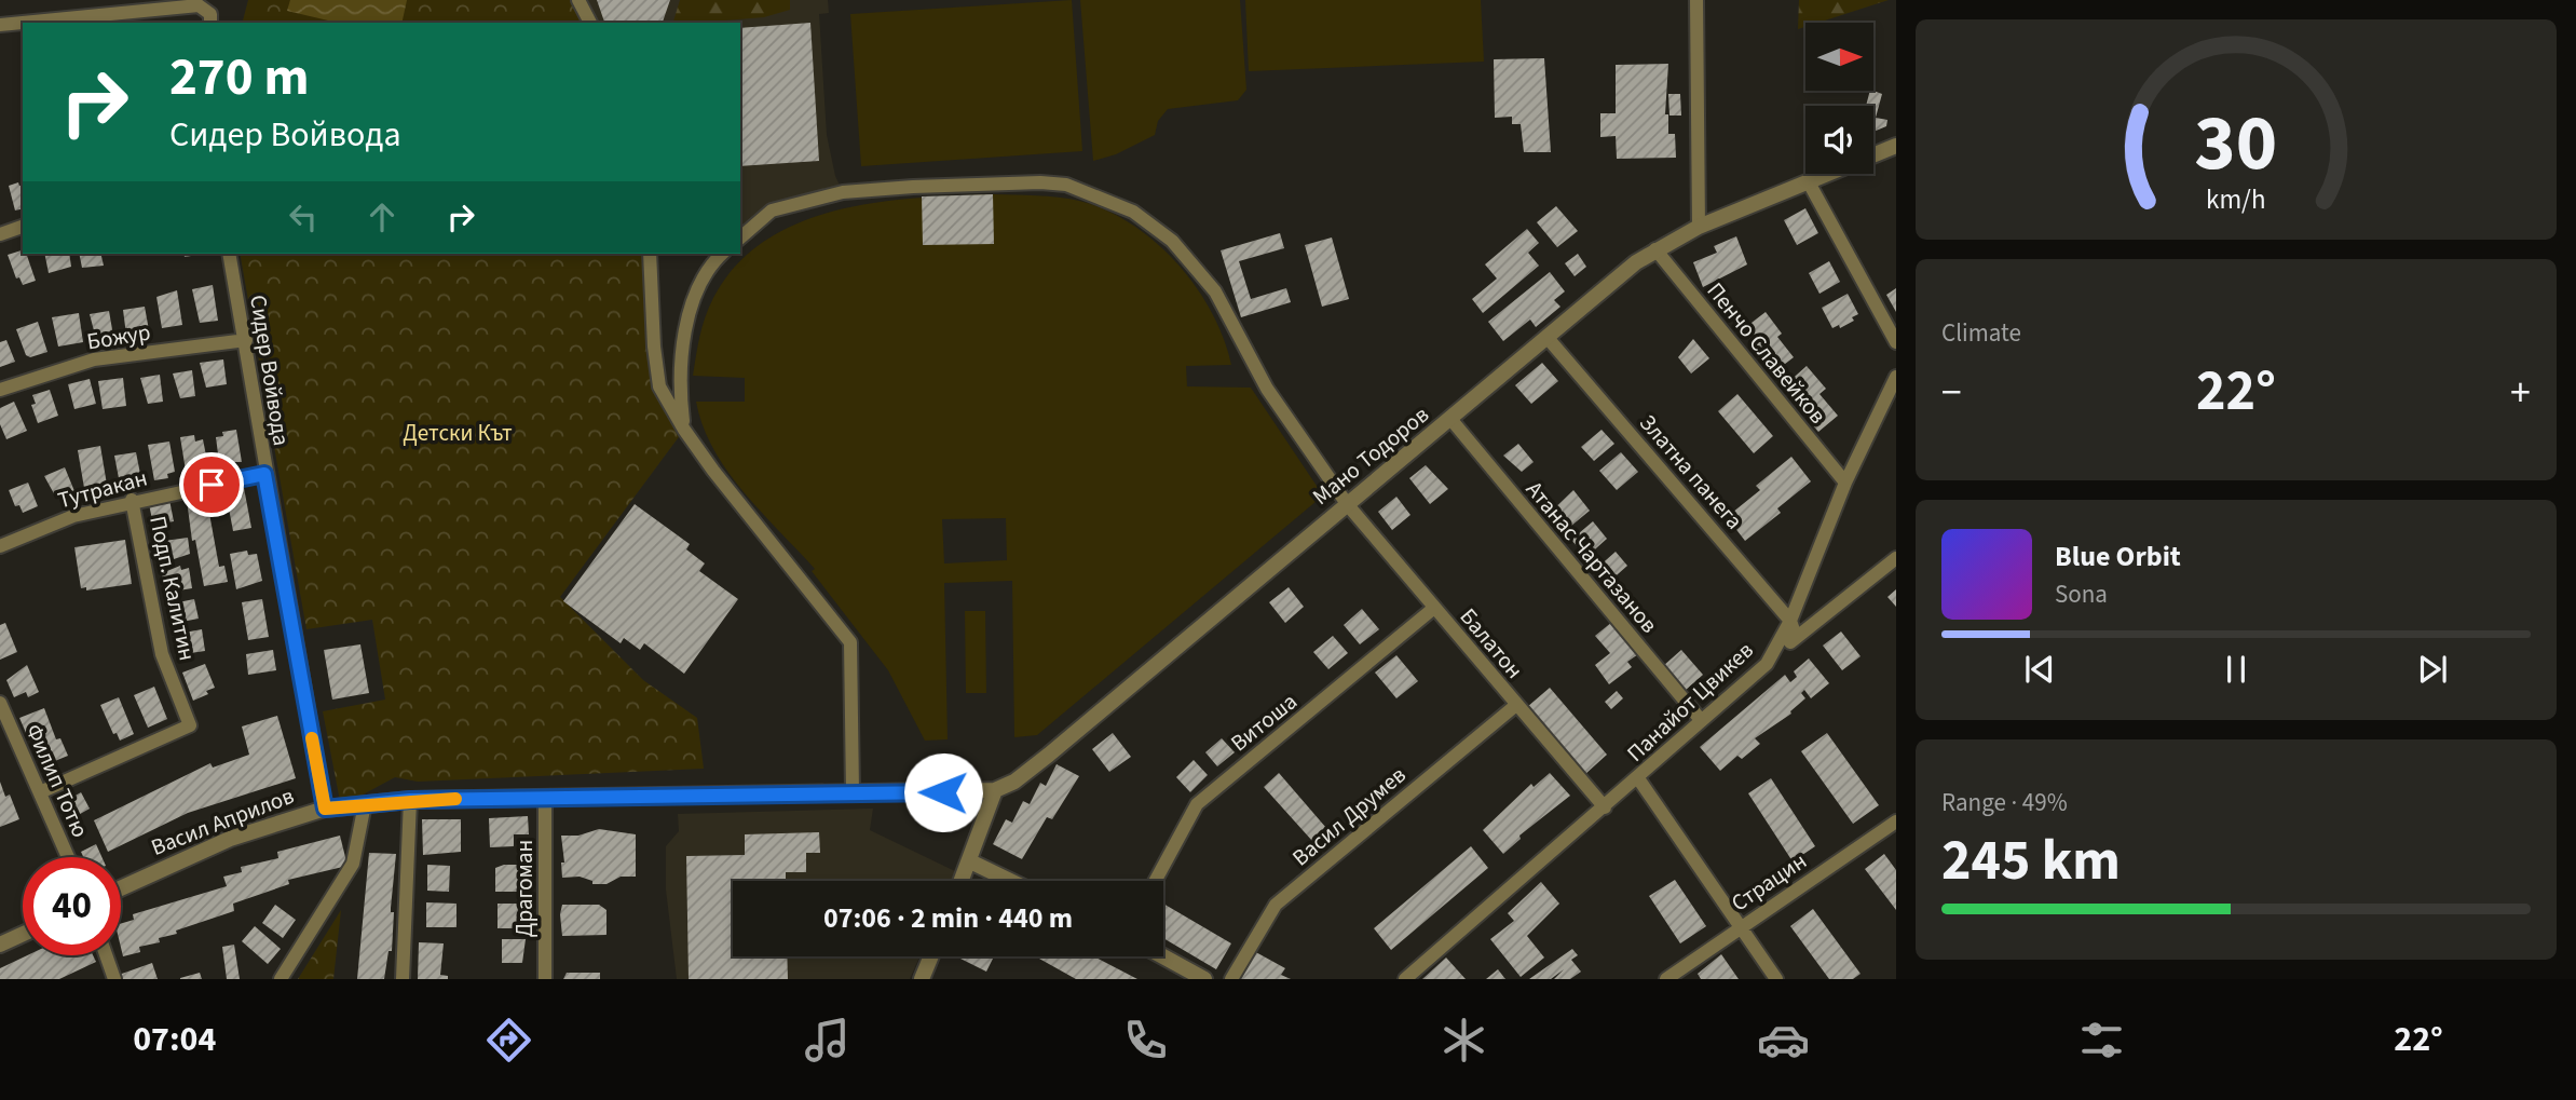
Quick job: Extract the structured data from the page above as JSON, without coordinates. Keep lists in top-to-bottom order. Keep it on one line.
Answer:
{"streets":{"street":["Божур","Пенчо Славейков","Сидер Войвода","Мано Тодоров","Златна панега","Тутракан","Атанас Чартазанов","Подп. Калитин","Балатон","Панайот Цвикев","Витоша","Филип Тотю","Васил Друмев","Васил Априлов","Страцин","Драгоман"]},"crossings":[["Божур","Сидер Войвода"],["Пенчо Славейков","Мано Тодоров"],["Пенчо Славейков","Панайот Цвикев"],["Сидер Войвода","Тутракан"],["Сидер Войвода","Васил Априлов"],["Мано Тодоров","Златна панега"],["Мано Тодоров","Атанас Чартазанов"],["Мано Тодоров","Балатон"],["Мано Тодоров","Васил Априлов"],["Златна панега","Панайот Цвикев"],["Тутракан","Подп. Калитин"],["Атанас Чартазанов","Панайот Цвикев"],["Подп. Калитин","Филип Тотю"],["Балатон","Панайот Цвикев"],["Балатон","Витоша"],["Балатон","Васил Друмев"],["Васил Априлов","Драгоман"]],"parks":["Детски Кът"],"north":"right","page":{"turn":["270 m","Сидер Войвода"],"tile":["Climate",["Range · 49%","245 km"]],"heat":["−","22°","+"],"song":["Blue Orbit","Sona"],"limit":"40","trip":"07:06 · 2 min · 440 m","tabs":["07:04","22°"],"gauge":["30","km/h"]}}
